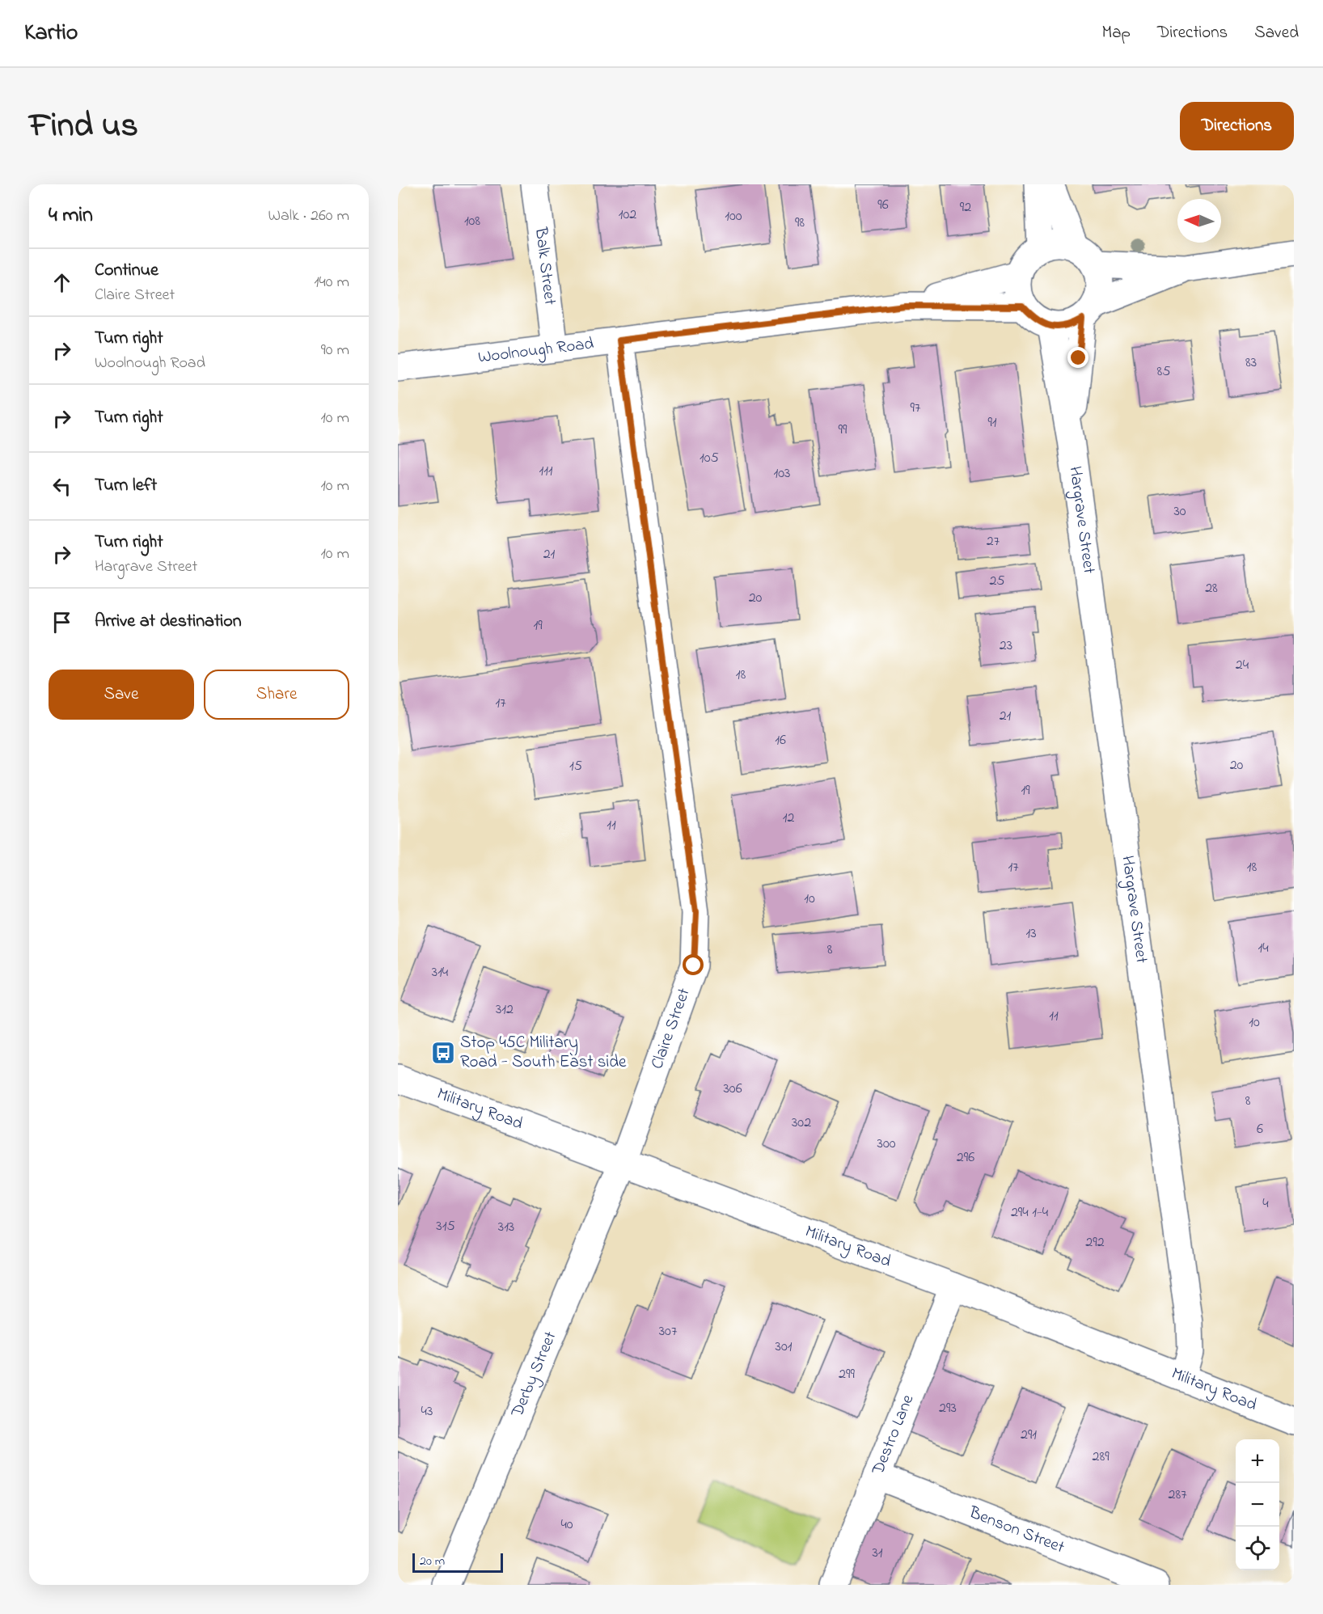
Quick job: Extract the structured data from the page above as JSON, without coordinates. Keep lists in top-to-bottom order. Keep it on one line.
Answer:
{"streets":{"street":["Balk Street","Woolnough Road","Hargrave Street","Claire Street","Military Road","Derby Street","Destro Lane","Benson Street"]},"crossings":[["Balk Street","Woolnough Road"],["Woolnough Road","Hargrave Street"],["Woolnough Road","Claire Street"],["Hargrave Street","Military Road"],["Claire Street","Military Road"],["Claire Street","Derby Street"],["Military Road","Derby Street"],["Military Road","Destro Lane"],["Destro Lane","Benson Street"]],"places":{"bus stop":["Stop 45C Military Road - South East side"]},"house_numbers":["96","92","102","100","108","98","83","85","97","91","99","105","111","103","30","27","21","25","28","20","19","23","24","18","17","21","16","20","15","19","12","11","17","18","10","13","14","8","314","312","11","10","306","8","302","6","300","296","4","294 1-4","315","313","292","307","301","299","293","43","291","289","287","40","31"],"scale_bar":"20 m","north":"left","page":{"header":"Kartio","nav":["Map","Directions","Saved"],"title":"Find us","buttons":["Directions",["Save","Share"]],"heading":["4 min","Walk · 260 m"],"list":[["Continue","Claire Street","140 m"],["Turn right","Woolnough Road","90 m"],["Turn right","10 m"],["Turn left","10 m"],["Turn right","Hargrave Street","10 m"],"Arrive at destination"],"map_buttons":["+","−"],"scale":"20 m"}}
